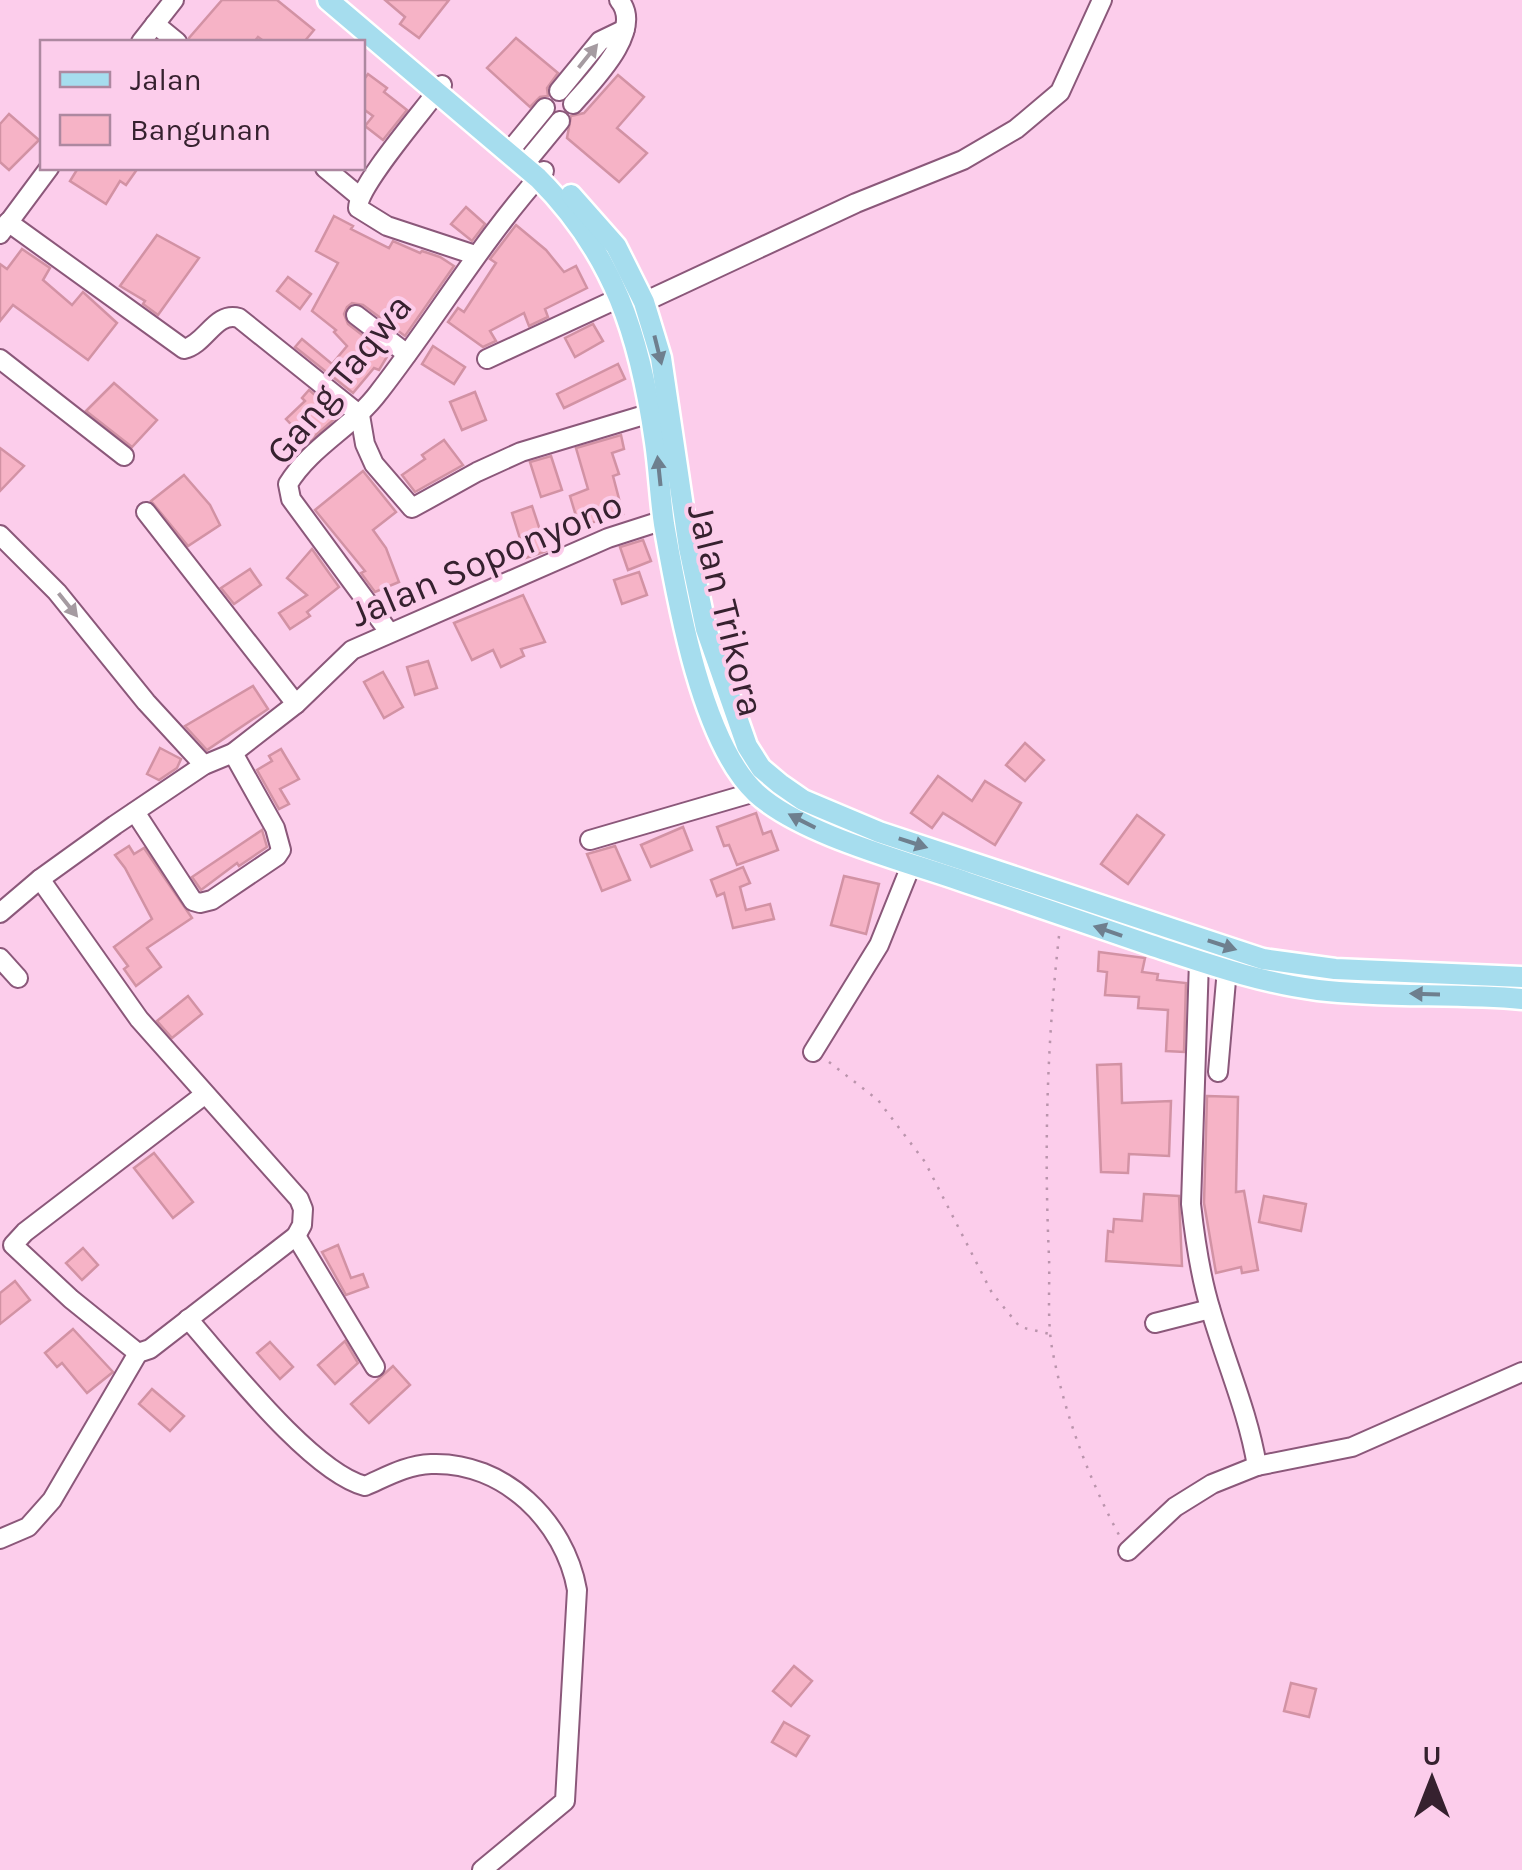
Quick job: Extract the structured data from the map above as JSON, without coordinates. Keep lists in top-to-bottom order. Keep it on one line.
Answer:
{"streets":{"main road":["Jalan Trikora"],"street":["Gang Taqwa","Jalan Soponyono"]},"crossings":[["Gang Taqwa","Jalan Soponyono"],["Gang Taqwa","Jalan Trikora"],["Jalan Soponyono","Jalan Trikora"]],"legend":["Jalan","Bangunan"],"north":"top"}
